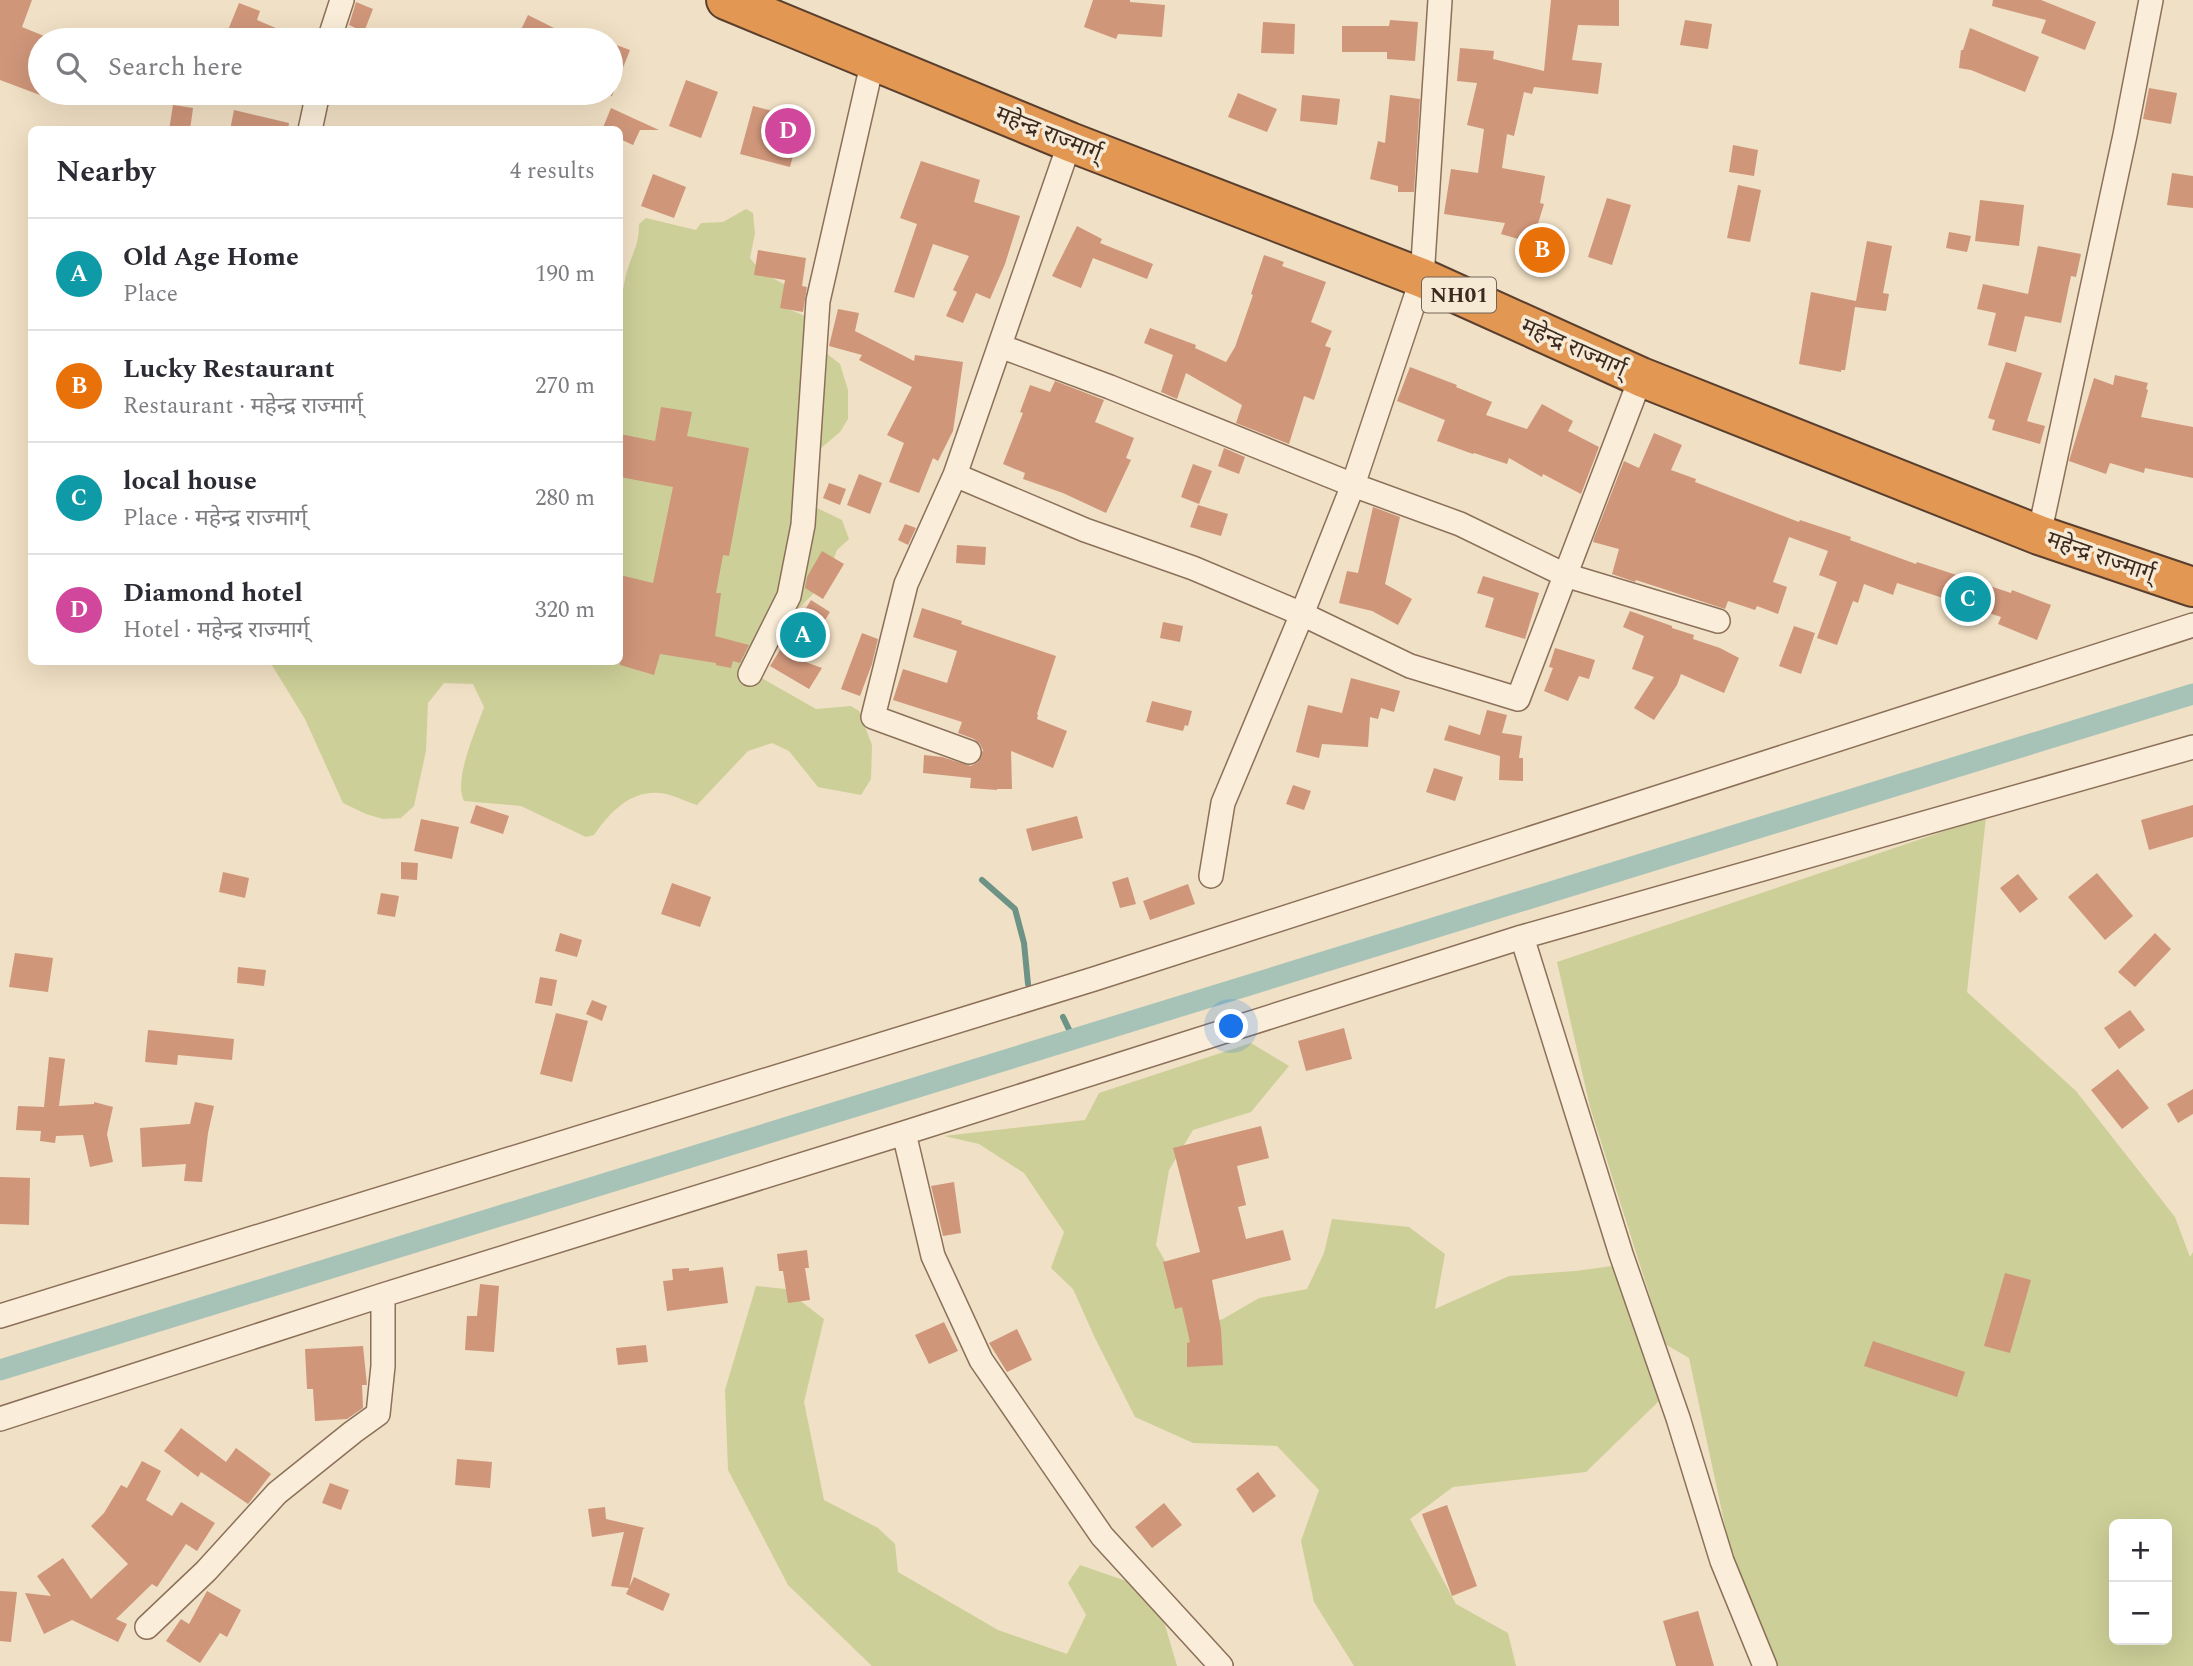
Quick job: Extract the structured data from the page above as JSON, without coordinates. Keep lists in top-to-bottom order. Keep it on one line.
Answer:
{"streets":{"highway":["महेन्द्र राज्मार्ग्","NH01"]},"page":{"search":"Search here","pins":["D","B","C","A"],"heading":["Nearby","4 results"],"list":[{"mark":"A","name":"Old Age Home","note":"Place","value":"190 m"},{"mark":"B","name":"Lucky Restaurant","note":"Restaurant · महेन्द्र राज्मार्ग्","value":"270 m"},{"mark":"C","name":"local house","note":"Place · महेन्द्र राज्मार्ग्","value":"280 m"},{"mark":"D","name":"Diamond hotel","note":"Hotel · महेन्द्र राज्मार्ग्","value":"320 m"}],"map_buttons":["+","−"]}}
